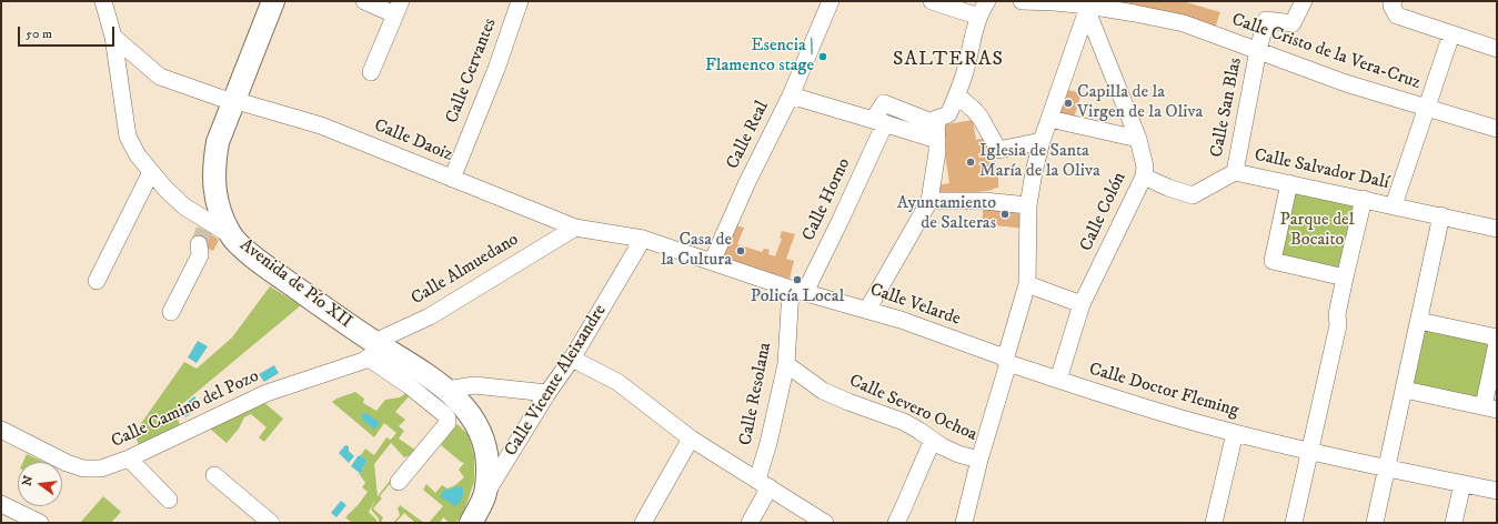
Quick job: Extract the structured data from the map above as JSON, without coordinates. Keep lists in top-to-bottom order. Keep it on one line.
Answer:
{"streets":{"main road":["Avenida de Pío XII","Calle Vicente Aleixandre"],"street":["Calle Cristo de la Vera-Cruz","Calle Cervantes","Calle San Blas","Calle Real","Calle Daoiz","Calle Salvador Dalí","Calle Horno","Calle Colón","Calle Almuedano","Calle Velarde","Calle Doctor Fleming","Calle Resolana","Calle Severo Ochoa","Calle Camino del Pozo"]},"crossings":[["Calle Cristo de la Vera-Cruz","Calle San Blas"],["Calle Cristo de la Vera-Cruz","Calle Colón"],["Calle Cervantes","Calle Daoiz"],["Calle San Blas","Calle Salvador Dalí"],["Calle Real","Calle Daoiz"],["Calle Real","Calle Velarde"],["Calle Daoiz","Calle Almuedano"],["Calle Daoiz","Avenida de Pío XII"],["Calle Daoiz","Calle Velarde"],["Calle Daoiz","Calle Vicente Aleixandre"],["Calle Salvador Dalí","Calle Colón"],["Calle Horno","Calle Velarde"],["Calle Horno","Calle Resolana"],["Calle Colón","Calle Doctor Fleming"],["Calle Almuedano","Avenida de Pío XII"],["Calle Almuedano","Calle Camino del Pozo"],["Avenida de Pío XII","Calle Vicente Aleixandre"],["Avenida de Pío XII","Calle Camino del Pozo"],["Calle Velarde","Calle Doctor Fleming"],["Calle Velarde","Calle Resolana"],["Calle Resolana","Calle Severo Ochoa"]],"districts":["SALTERAS"],"parks":["Parque del Bocaito"],"places":["Esencia | Flamenco stage","Capilla de la Virgen de la Oliva","Iglesia de Santa María de la Oliva","Ayuntamiento de Salteras","Casa de la Cultura","Policía Local"],"scale_bar":"50 m","north":"left"}
